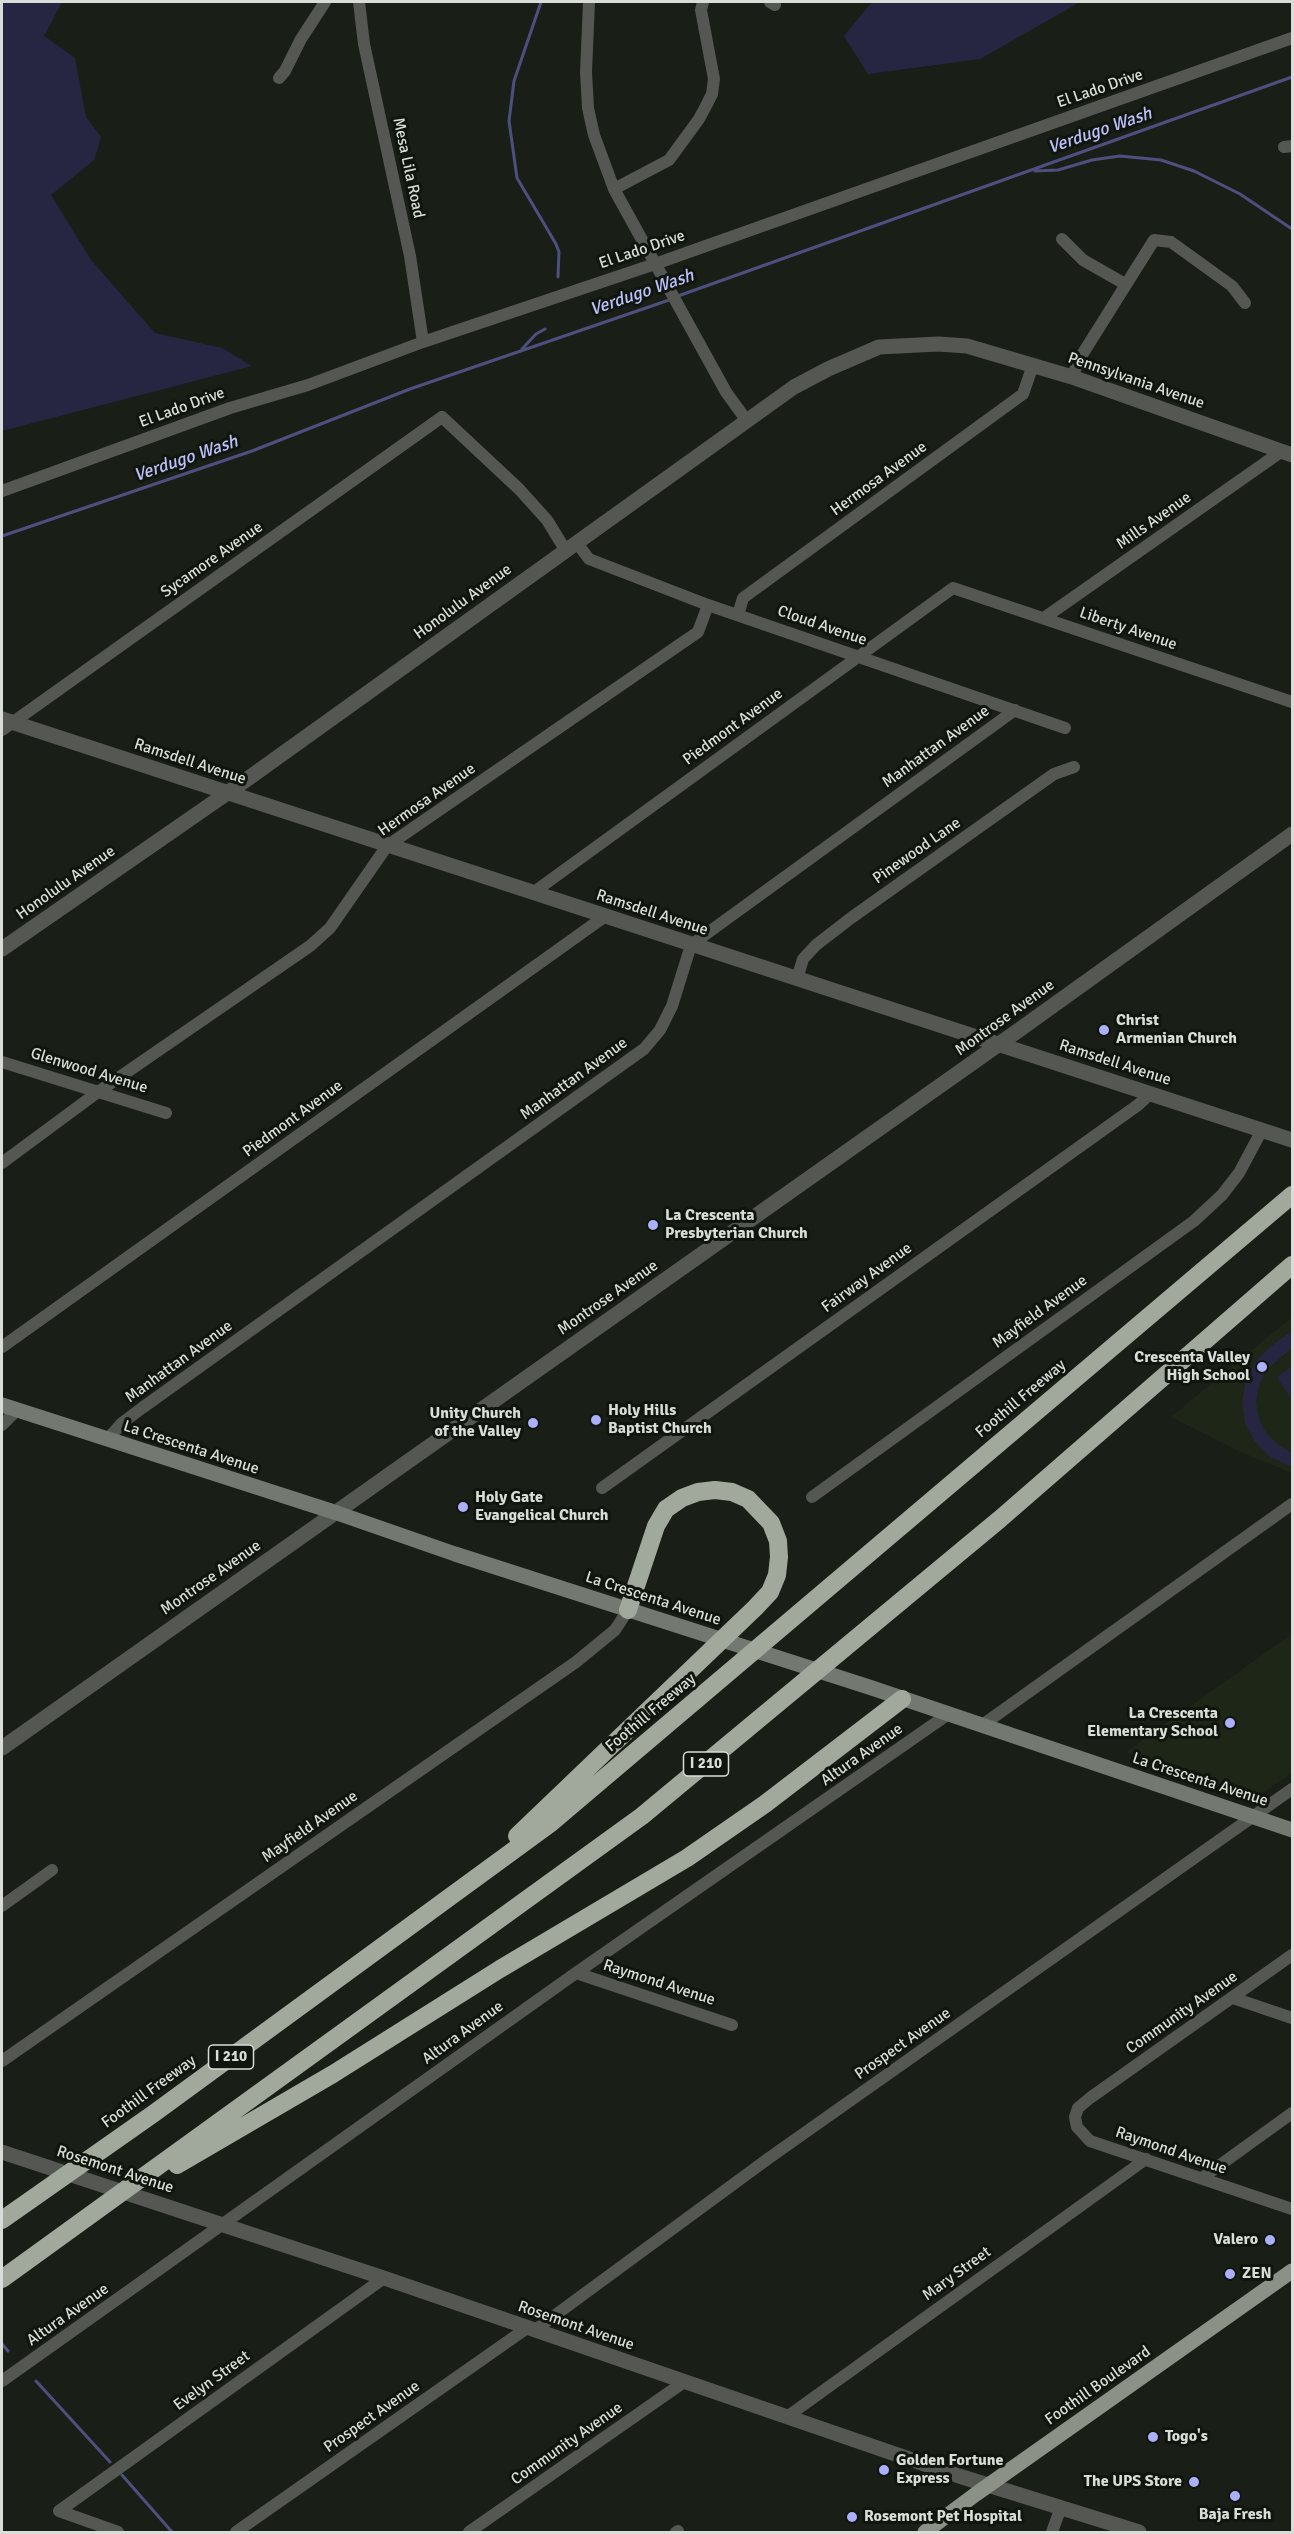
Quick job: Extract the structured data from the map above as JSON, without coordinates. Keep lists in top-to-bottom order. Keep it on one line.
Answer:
{"streets":{"highway":["Foothill Freeway","I 210"],"main road":["La Crescenta Avenue","Foothill Boulevard"],"street":["El Lado Drive","Mesa Lila Road","Pennsylvania Avenue","Hermosa Avenue","Mills Avenue","Sycamore Avenue","Honolulu Avenue","Cloud Avenue","Liberty Avenue","Piedmont Avenue","Manhattan Avenue","Ramsdell Avenue","Pinewood Lane","Montrose Avenue","Glenwood Avenue","Fairway Avenue","Mayfield Avenue","Altura Avenue","Raymond Avenue","Community Avenue","Prospect Avenue","Rosemont Avenue","Mary Street","Evelyn Street"]},"crossings":[["El Lado Drive","Mesa Lila Road"],["Pennsylvania Avenue","Hermosa Avenue"],["Pennsylvania Avenue","Mills Avenue"],["Pennsylvania Avenue","Honolulu Avenue"],["Hermosa Avenue","Cloud Avenue"],["Hermosa Avenue","Ramsdell Avenue"],["Hermosa Avenue","Glenwood Avenue"],["Mills Avenue","Liberty Avenue"],["Sycamore Avenue","Cloud Avenue"],["Sycamore Avenue","Ramsdell Avenue"],["Honolulu Avenue","Cloud Avenue"],["Honolulu Avenue","Ramsdell Avenue"],["Cloud Avenue","Piedmont Avenue"],["Cloud Avenue","Manhattan Avenue"],["Liberty Avenue","Piedmont Avenue"],["Piedmont Avenue","Ramsdell Avenue"],["Manhattan Avenue","Ramsdell Avenue"],["Manhattan Avenue","La Crescenta Avenue"],["Ramsdell Avenue","Pinewood Lane"],["Ramsdell Avenue","Montrose Avenue"],["Ramsdell Avenue","Fairway Avenue"],["Ramsdell Avenue","Mayfield Avenue"],["Montrose Avenue","La Crescenta Avenue"],["Mayfield Avenue","La Crescenta Avenue"],["La Crescenta Avenue","Altura Avenue"],["La Crescenta Avenue","Prospect Avenue"],["Altura Avenue","Raymond Avenue"],["Altura Avenue","Rosemont Avenue"],["Raymond Avenue","Community Avenue"],["Raymond Avenue","Mary Street"],["Community Avenue","Rosemont Avenue"],["Prospect Avenue","Rosemont Avenue"],["Rosemont Avenue","Mary Street"],["Rosemont Avenue","Evelyn Street"],["Rosemont Avenue","Foothill Boulevard"]],"water":["Verdugo Wash"],"places":["Christ Armenian Church","La Crescenta Presbyterian Church","Crescenta Valley High School","Holy Hills Baptist Church","Unity Church of the Valley","Holy Gate Evangelical Church","La Crescenta Elementary School","Valero","ZEN","Togo's","Golden Fortune Express","The UPS Store","Baja Fresh","Rosemont Pet Hospital"]}
